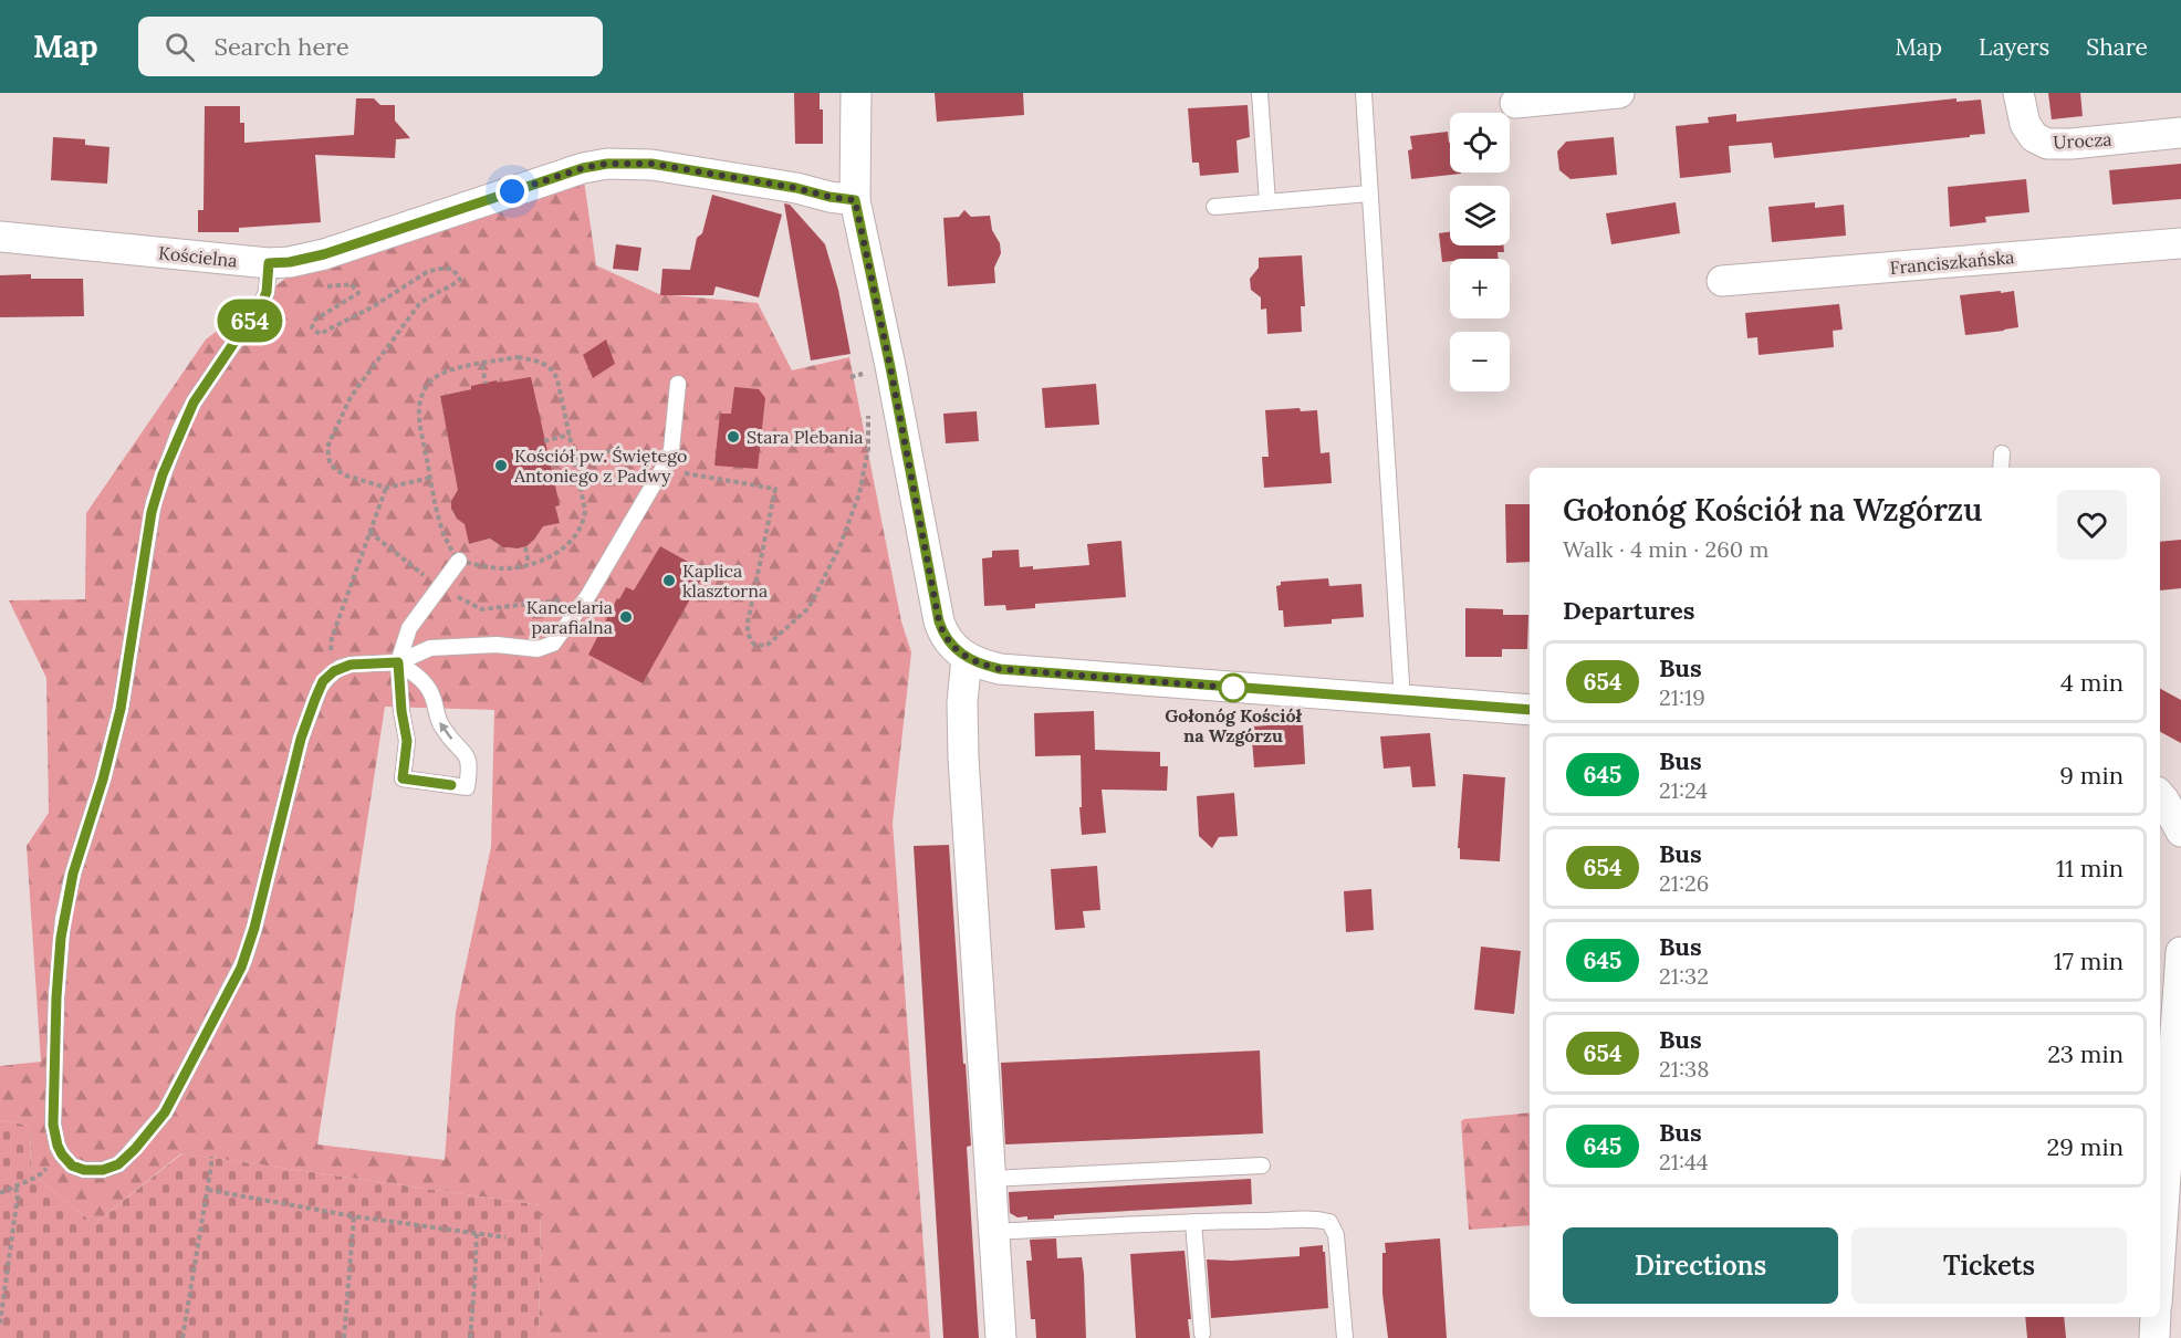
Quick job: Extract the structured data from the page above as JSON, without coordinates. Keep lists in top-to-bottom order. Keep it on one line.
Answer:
{"streets":{"street":["Urocza","Kościelna","Franciszkańska"]},"places":["Stara Plebania","Kościół pw. Świętego Antoniego z Padwy","Kaplica klasztorna","Kancelaria parafialna","Gołonóg Kościół na Wzgórzu"],"lines":["bus line 654"],"page":{"header":"Map","search":"Search here","nav":["Map","Layers","Share"],"on_map":"654","map_buttons":["+","−"],"heading":[["Gołonóg Kościół na Wzgórzu","Walk · 4 min · 260 m"],"Departures"],"list":[{"mark":"654","name":"Bus","note":"21:19","value":"4 min"},{"mark":"645","name":"Bus","note":"21:24","value":"9 min"},{"mark":"654","name":"Bus","note":"21:26","value":"11 min"},{"mark":"645","name":"Bus","note":"21:32","value":"17 min"},{"mark":"654","name":"Bus","note":"21:38","value":"23 min"},{"mark":"645","name":"Bus","note":"21:44","value":"29 min"}],"buttons":["Directions","Tickets"]}}
